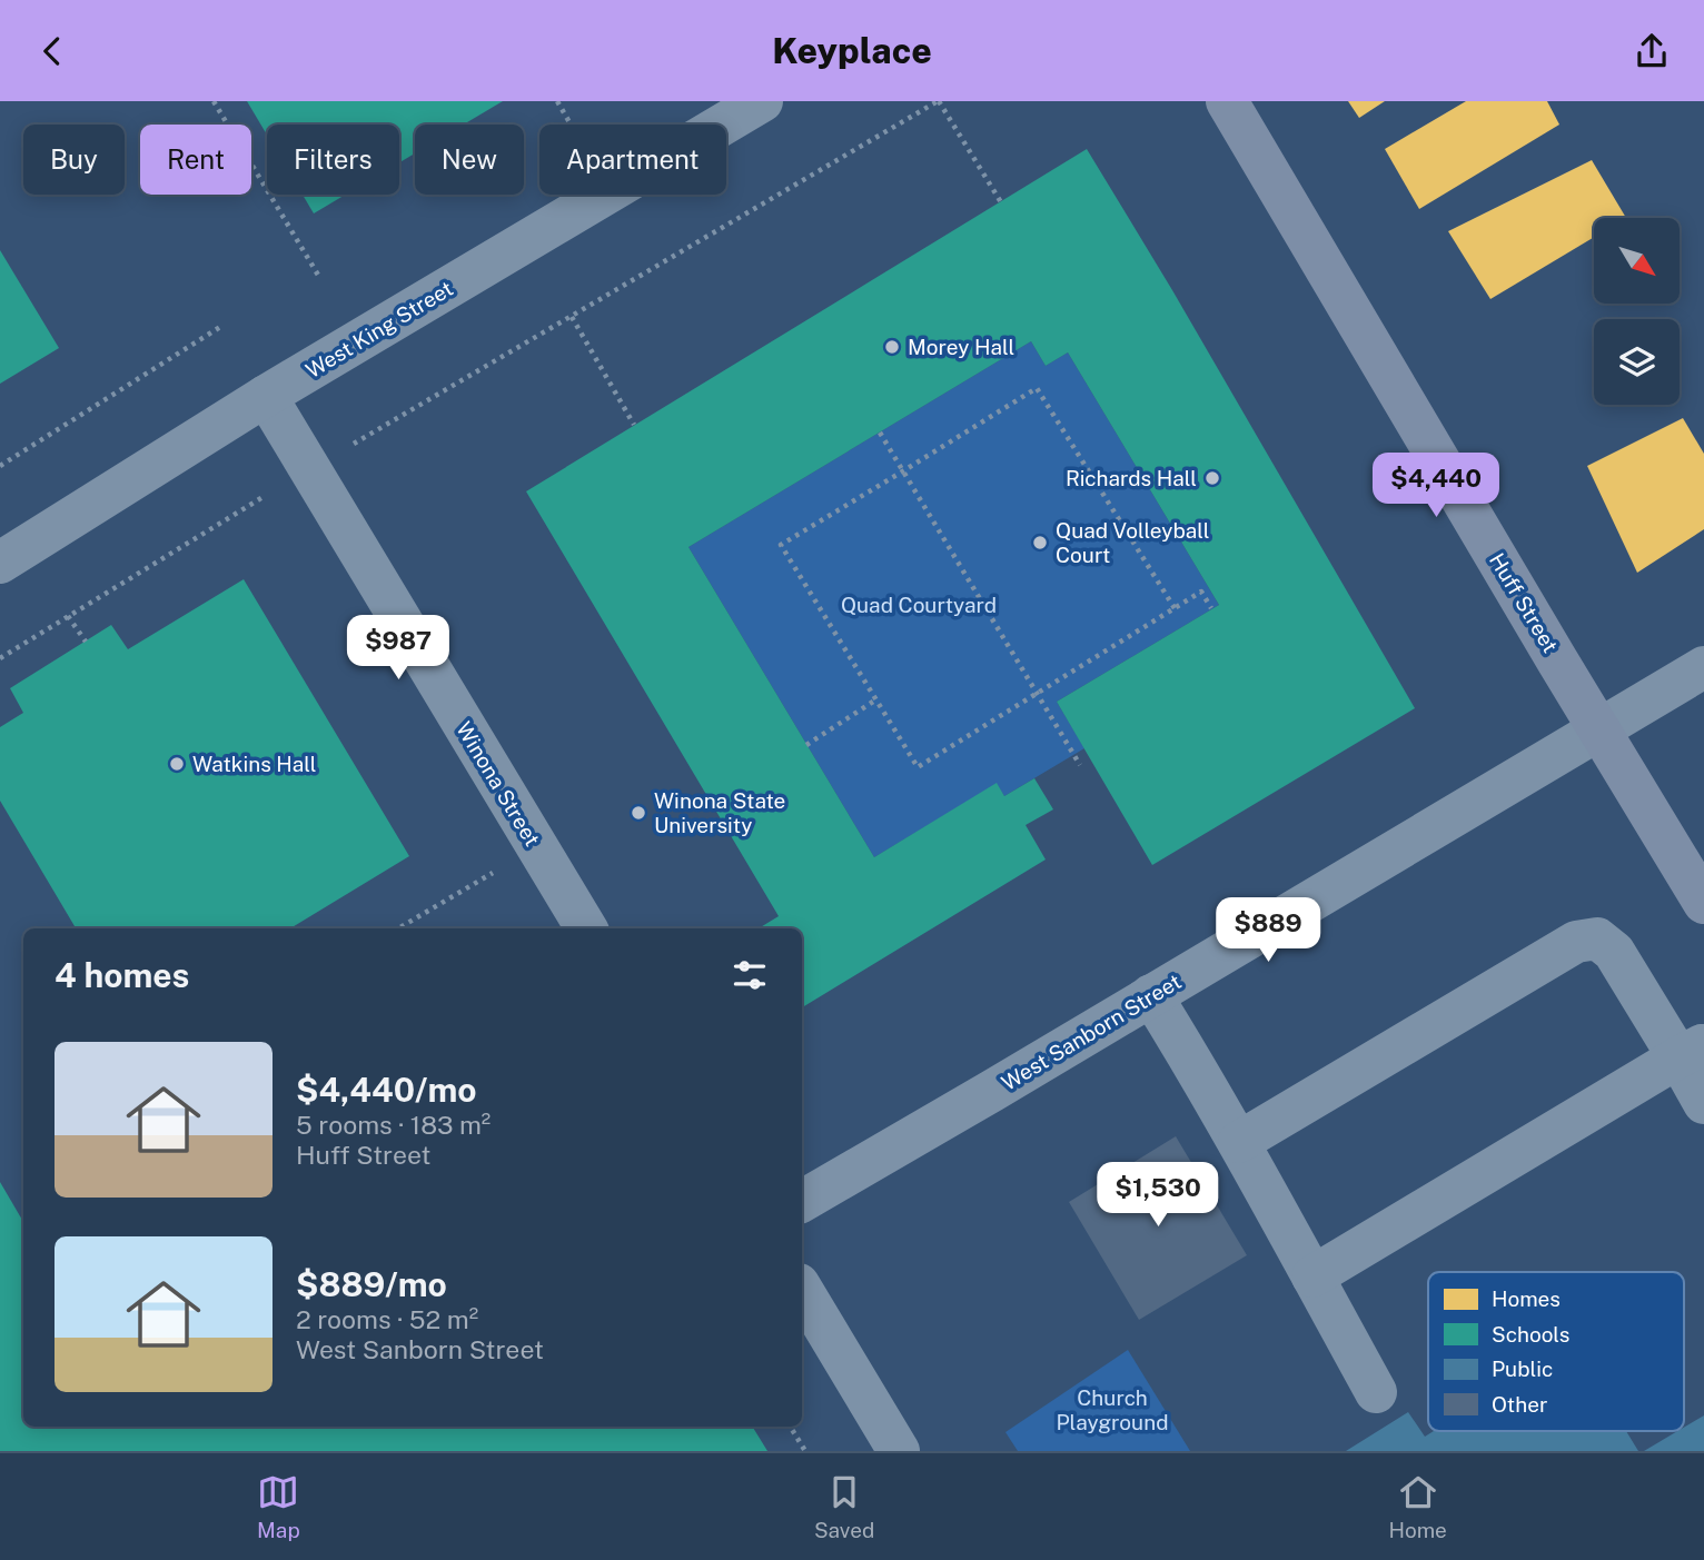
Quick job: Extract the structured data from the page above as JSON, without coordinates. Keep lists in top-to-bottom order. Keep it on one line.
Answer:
{"streets":{"main road":["Huff Street"],"street":["West King Street","Winona Street","West Sanborn Street"]},"crossings":[["West King Street","Winona Street"],["Huff Street","West Sanborn Street"]],"parks":["Quad Courtyard","Church Playground"],"places":["Morey Hall","Richards Hall","Quad Volleyball Court","Watkins Hall","Winona State University"],"legend":["Homes","Schools","Public","Other"],"north":"bottom right","page":{"header":"Keyplace","chip":["Buy","Rent","Filters","New","Apartment"],"price":["$4,440","$987","$889","$1,530"],"heading":"4 homes","list":[{"name":"$4,440/mo","note":"5 rooms · 183 m² · Huff Street"},{"name":"$889/mo","note":"2 rooms · 52 m² · West Sanborn Street"}],"tabs":["Map","Saved","Home"]}}
